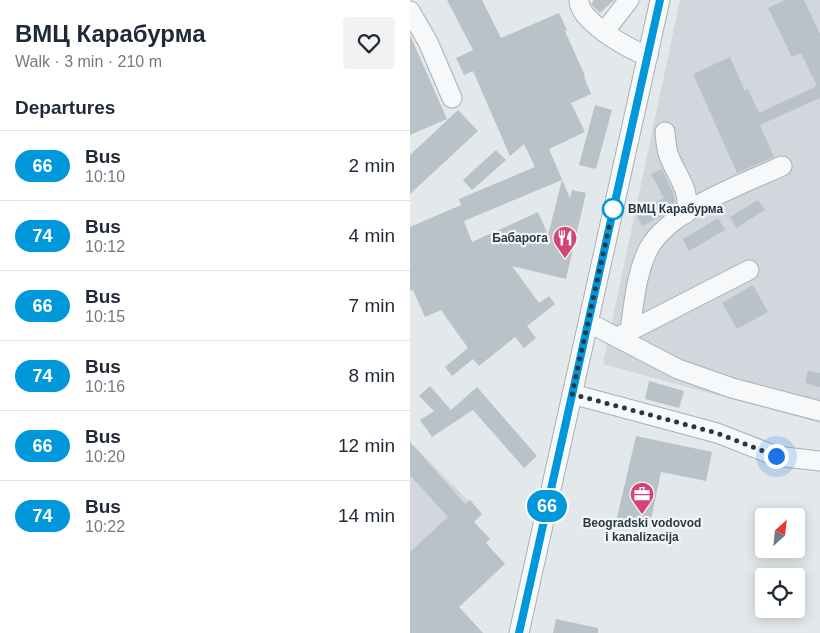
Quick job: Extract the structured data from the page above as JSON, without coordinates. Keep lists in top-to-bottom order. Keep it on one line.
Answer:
{"places":{"other":["ВМЦ Карабурма"],"restaurant":["Бабарога"],"office":["Beogradski vodovod i kanalizacija"]},"lines":["bus line 66"],"north":"top right","page":{"heading":[["ВМЦ Карабурма","Walk · 3 min · 210 m"],"Departures"],"on_map":"66","list":[{"mark":"66","name":"Bus","note":"10:10","value":"2 min"},{"mark":"74","name":"Bus","note":"10:12","value":"4 min"},{"mark":"66","name":"Bus","note":"10:15","value":"7 min"},{"mark":"74","name":"Bus","note":"10:16","value":"8 min"},{"mark":"66","name":"Bus","note":"10:20","value":"12 min"},{"mark":"74","name":"Bus","note":"10:22","value":"14 min"}]}}
